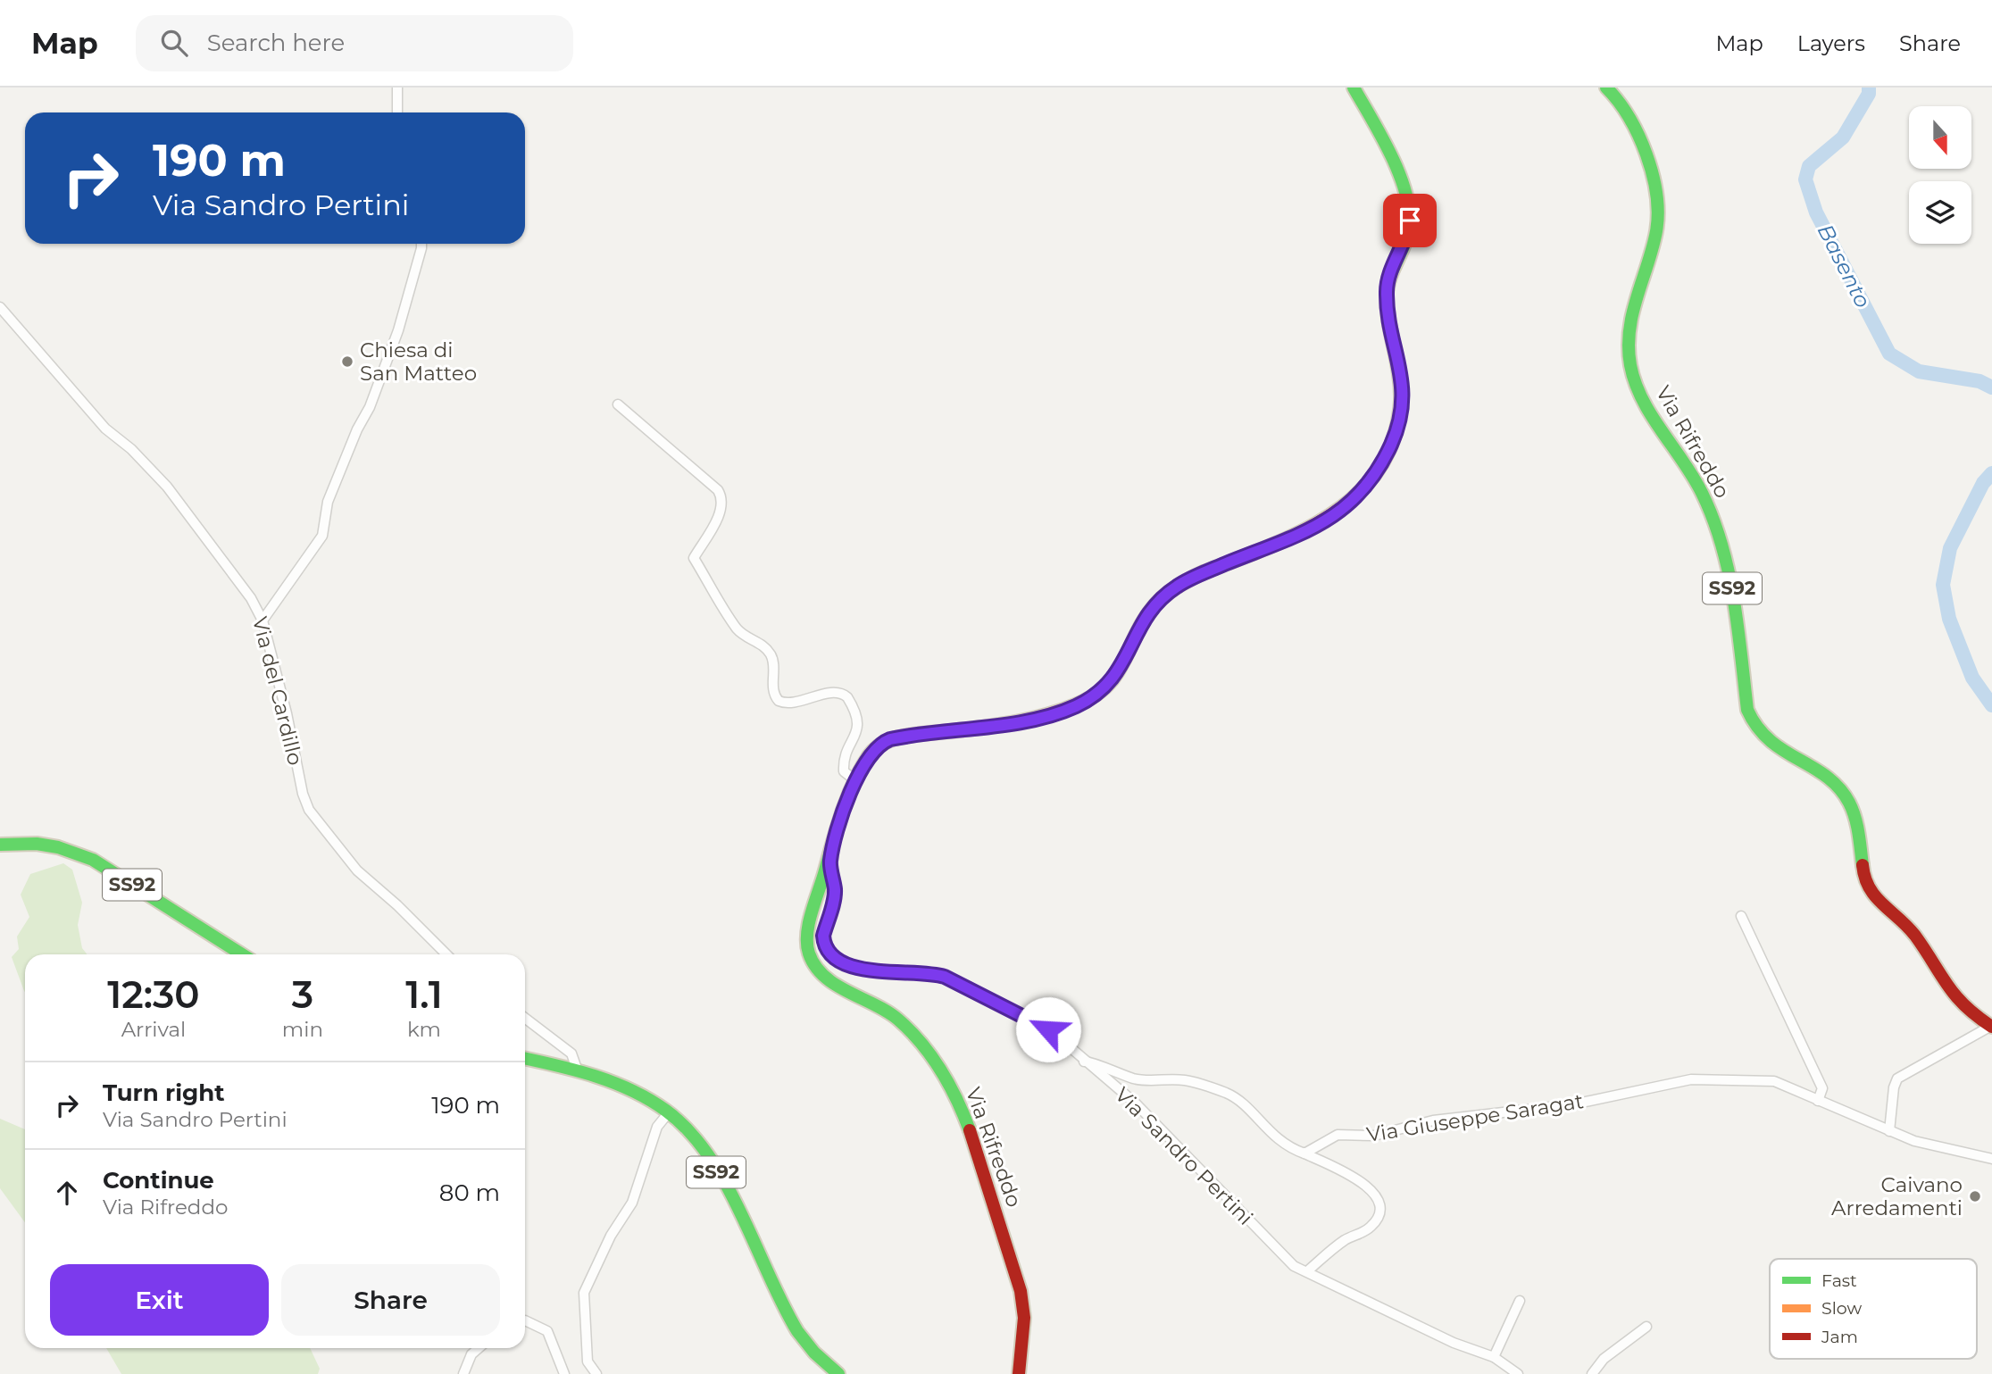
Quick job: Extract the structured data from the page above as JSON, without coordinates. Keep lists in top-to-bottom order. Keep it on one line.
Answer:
{"streets":{"main road":["Via Rifreddo","SS92"],"street":["Via del Cardillo","Via Giuseppe Saragat","Via Sandro Pertini"]},"crossings":[["Via Rifreddo","Via Sandro Pertini"]],"water":["Basento"],"places":["Chiesa di San Matteo","Caivano Arredamenti"],"legend":["Fast","Slow","Jam"],"north":"bottom","page":{"header":"Map","search":"Search here","nav":["Map","Layers","Share"],"turn":["190 m","Via Sandro Pertini"],"eta":["12:30","Arrival","3","min","1.1","km"],"list":[{"name":"Turn right","note":"Via Sandro Pertini","value":"190 m"},{"name":"Continue","note":"Via Rifreddo","value":"80 m"}],"buttons":["Exit","Share"]}}
